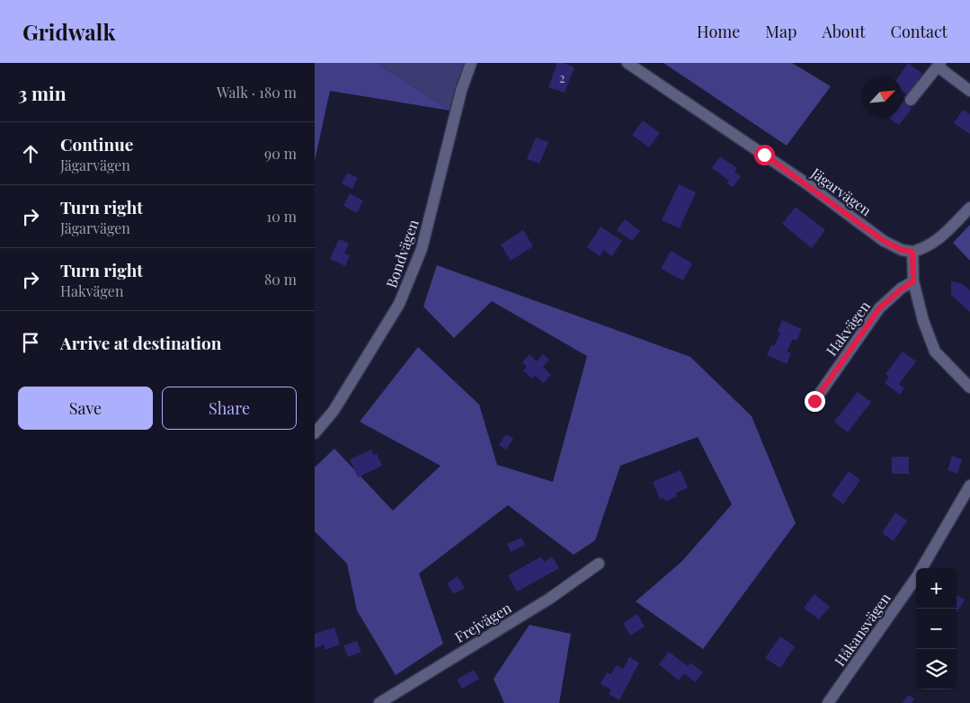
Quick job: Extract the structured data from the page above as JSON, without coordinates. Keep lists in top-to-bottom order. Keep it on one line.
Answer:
{"streets":{"street":["Jägarvägen","Bondvägen","Hakvägen","Frejvägen","Håkansvägen"]},"house_numbers":["2"],"north":"top right","page":{"header":"Gridwalk","nav":["Home","Map","About","Contact"],"heading":["3 min","Walk · 180 m"],"list":[["Continue","Jägarvägen","90 m"],["Turn right","Jägarvägen","10 m"],["Turn right","Hakvägen","80 m"],"Arrive at destination"],"buttons":["Save","Share"],"map_buttons":["+","−"]}}
